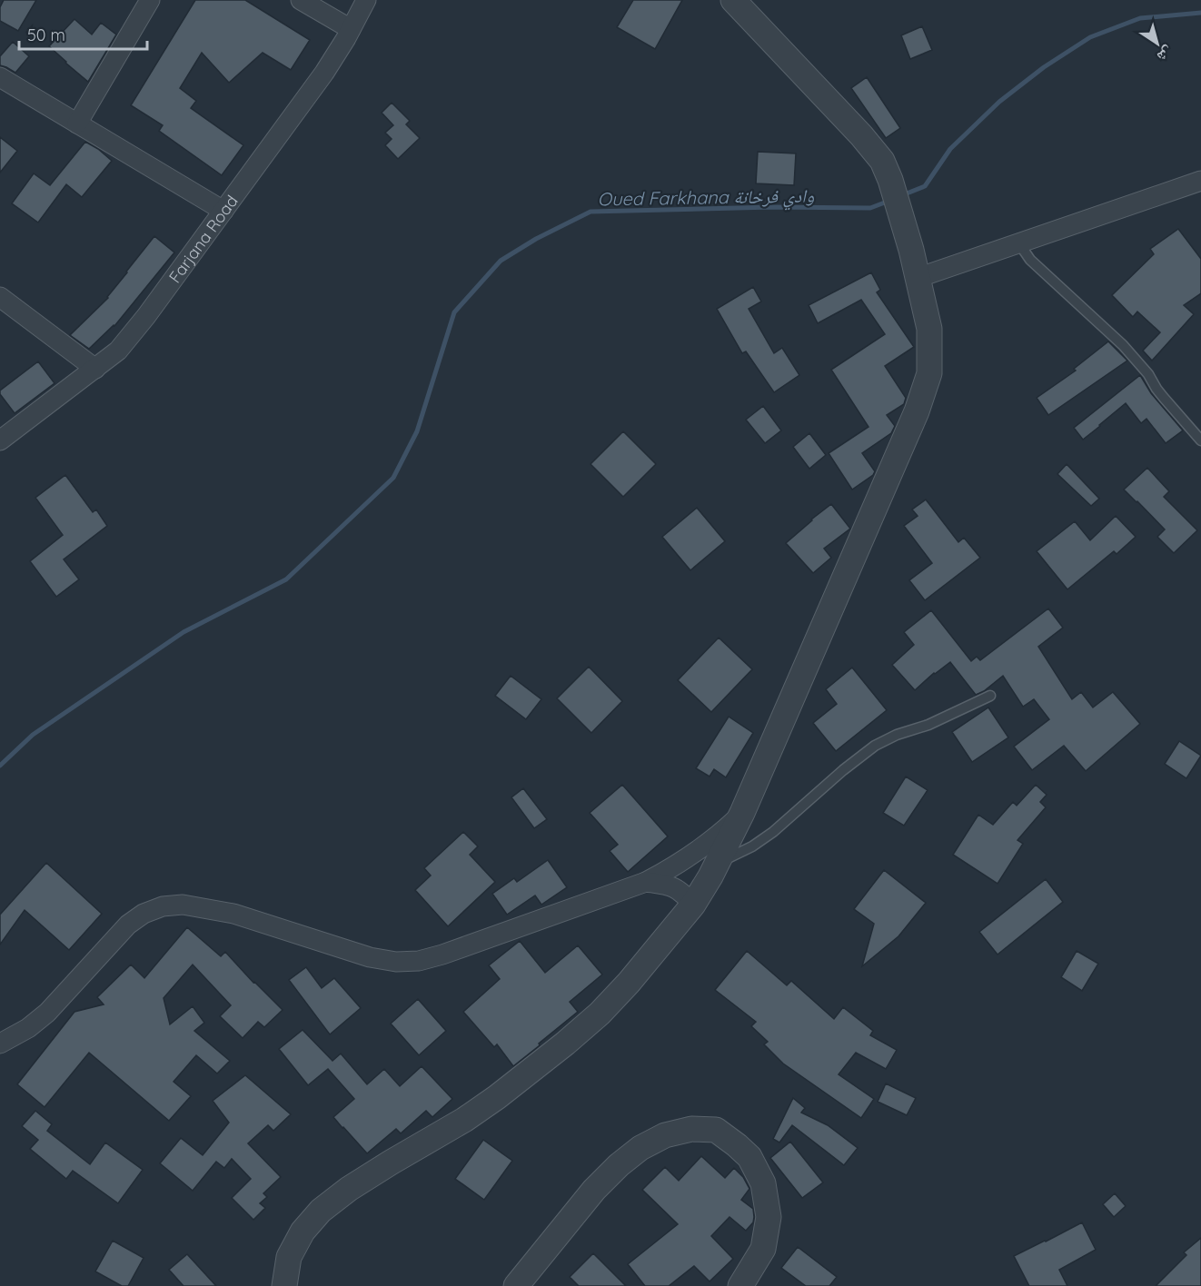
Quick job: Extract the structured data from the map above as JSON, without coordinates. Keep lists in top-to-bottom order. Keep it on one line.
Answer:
{"streets":{"street":["Farjana Road"]},"water":["Oued Farkhana وادي فرخانة"],"scale_bar":"50 m","north":"bottom right"}
